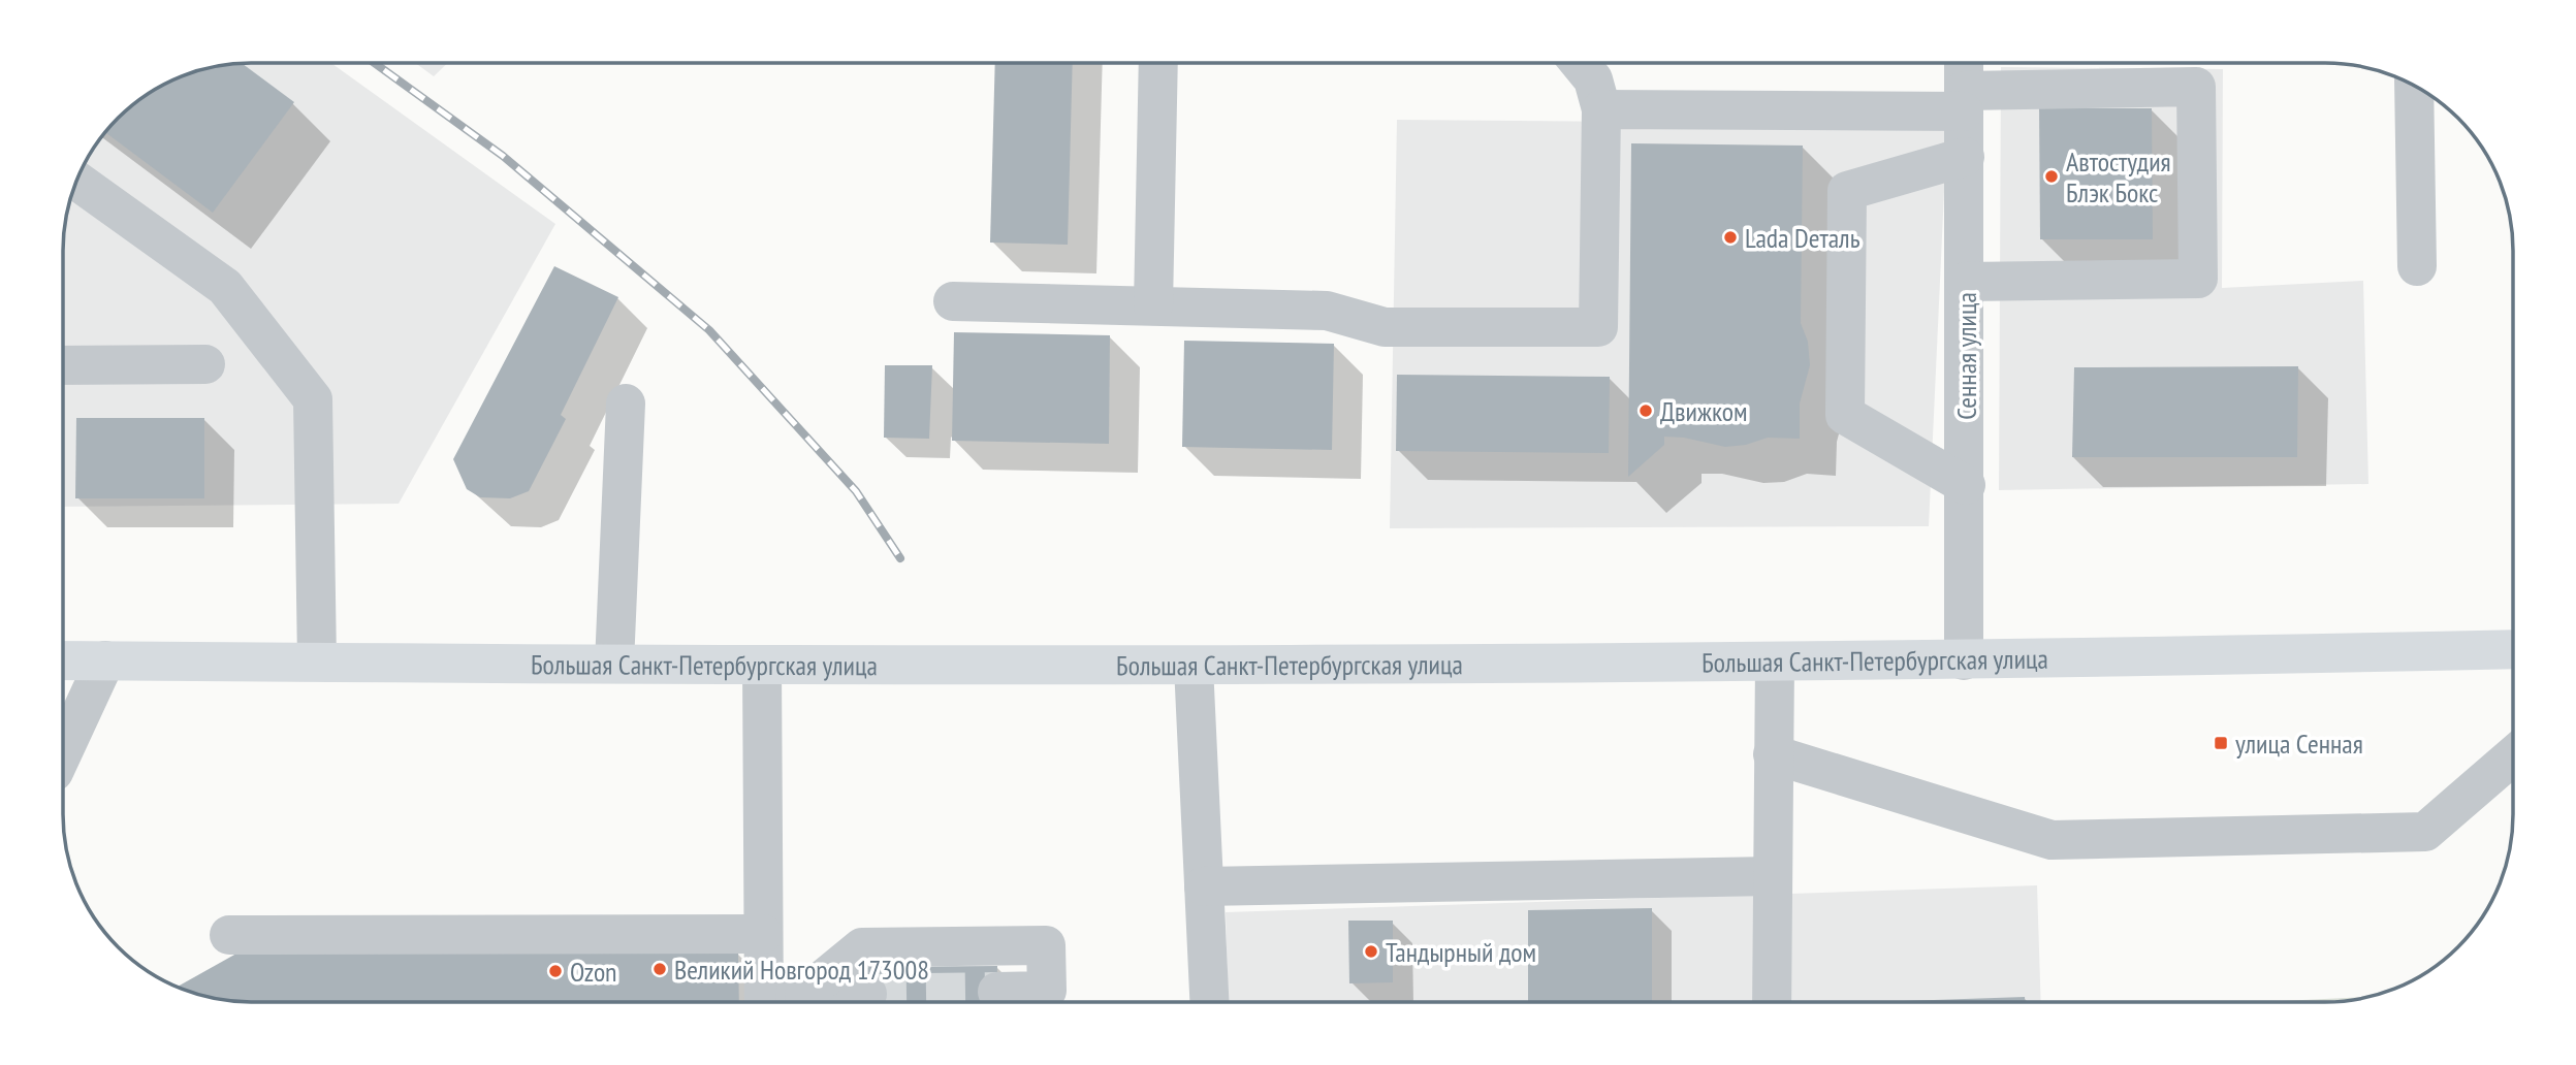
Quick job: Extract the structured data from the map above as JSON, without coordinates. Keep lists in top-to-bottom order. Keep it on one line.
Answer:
{"streets":{"main road":["Большая Санкт-Петербургская улица"],"street":["Сенная улица"]},"crossings":[["Сенная улица","Большая Санкт-Петербургская улица"]],"places":{"other":["Автостудия Блэк Бокс","Lada Dеталь","Движком","Тандырный дом","Великий Новгород 173008","Ozon"],"transit":["улица Сенная"]}}
